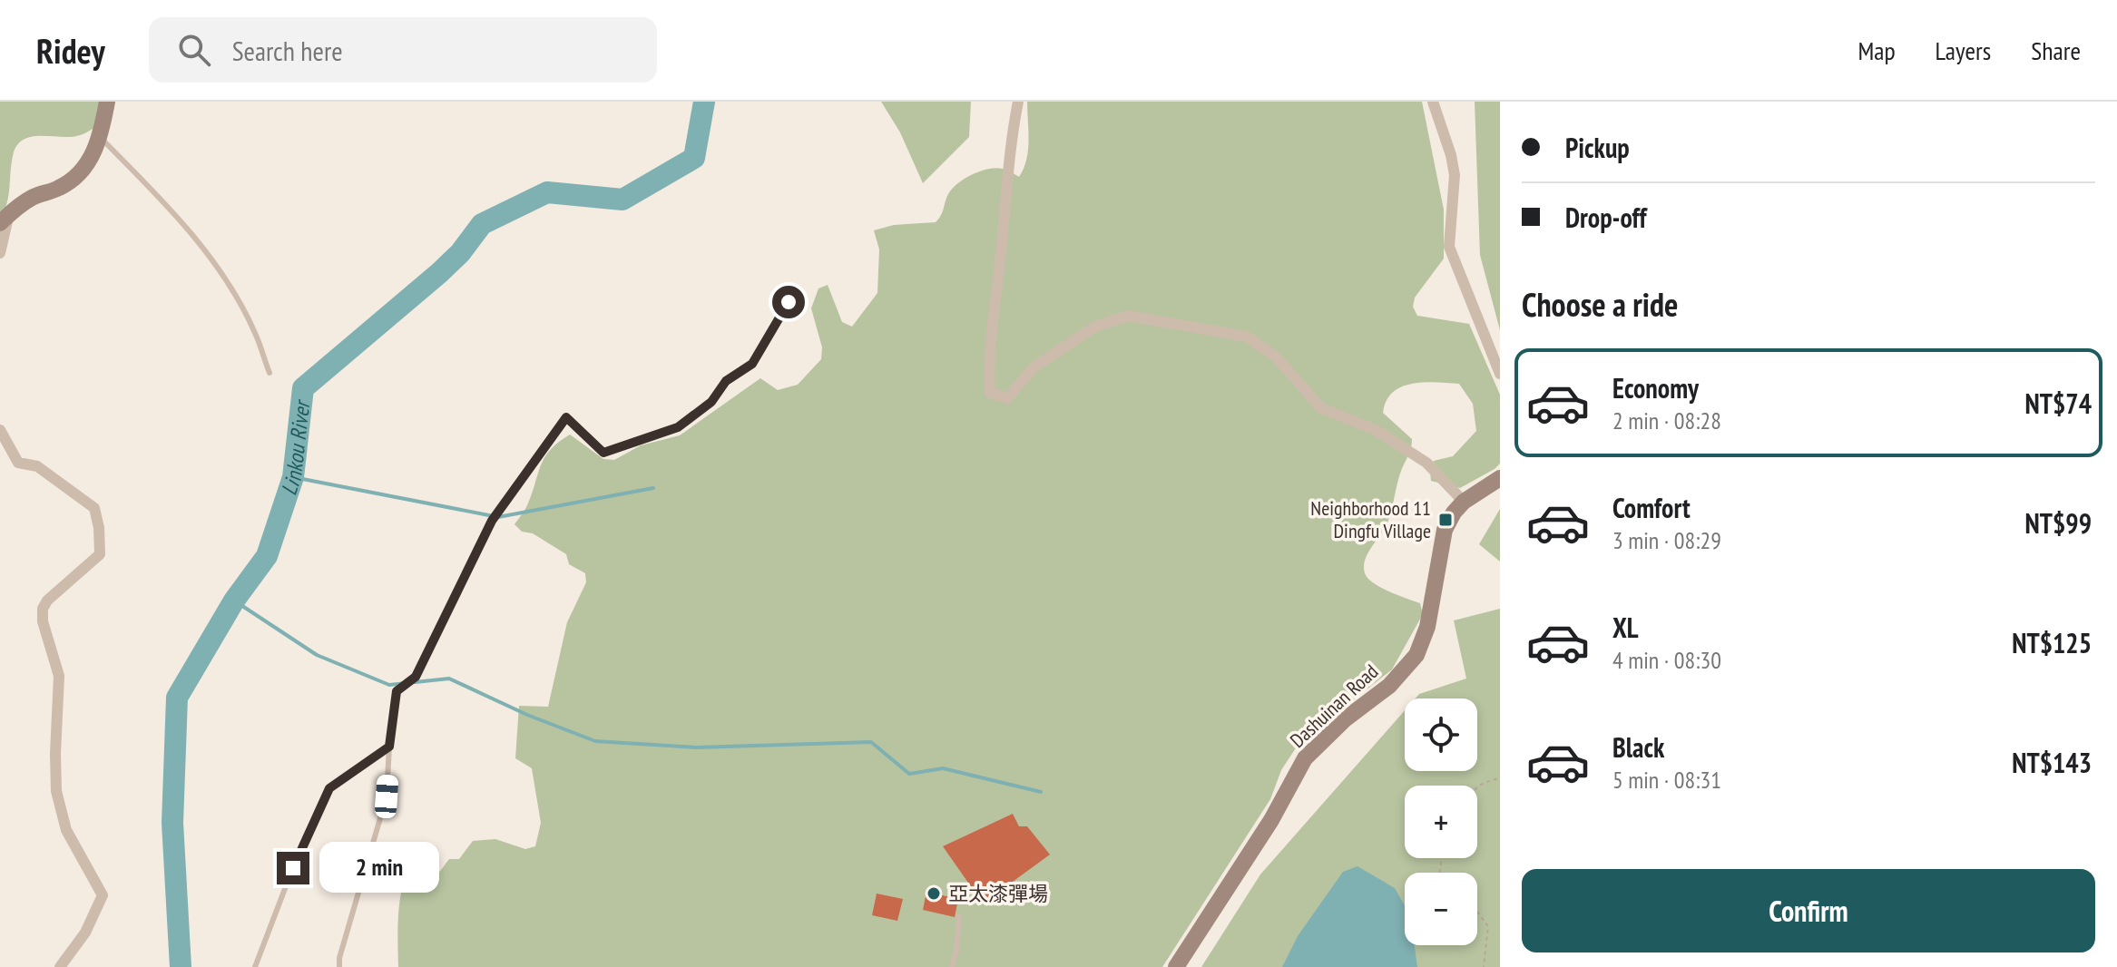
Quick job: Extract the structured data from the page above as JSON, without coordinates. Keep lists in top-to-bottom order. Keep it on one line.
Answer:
{"streets":{"street":["Dashuinan Road"]},"water":["Linkou River"],"places":{"transit":["Neighborhood 11 Dingfu Village"],"other":["亞太漆彈場"]},"page":{"header":"Ridey","search":"Search here","nav":["Map","Layers","Share"],"banner":["Pickup","Drop-off"],"heading":"Choose a ride","list":[{"name":"Economy","note":"2 min · 08:28","value":"NT$74"},{"name":"Comfort","note":"3 min · 08:29","value":"NT$99"},{"name":"XL","note":"4 min · 08:30","value":"NT$125"},{"name":"Black","note":"5 min · 08:31","value":"NT$143"}],"map_buttons":["+","−"],"bubble":"2 min","buttons":"Confirm"}}
